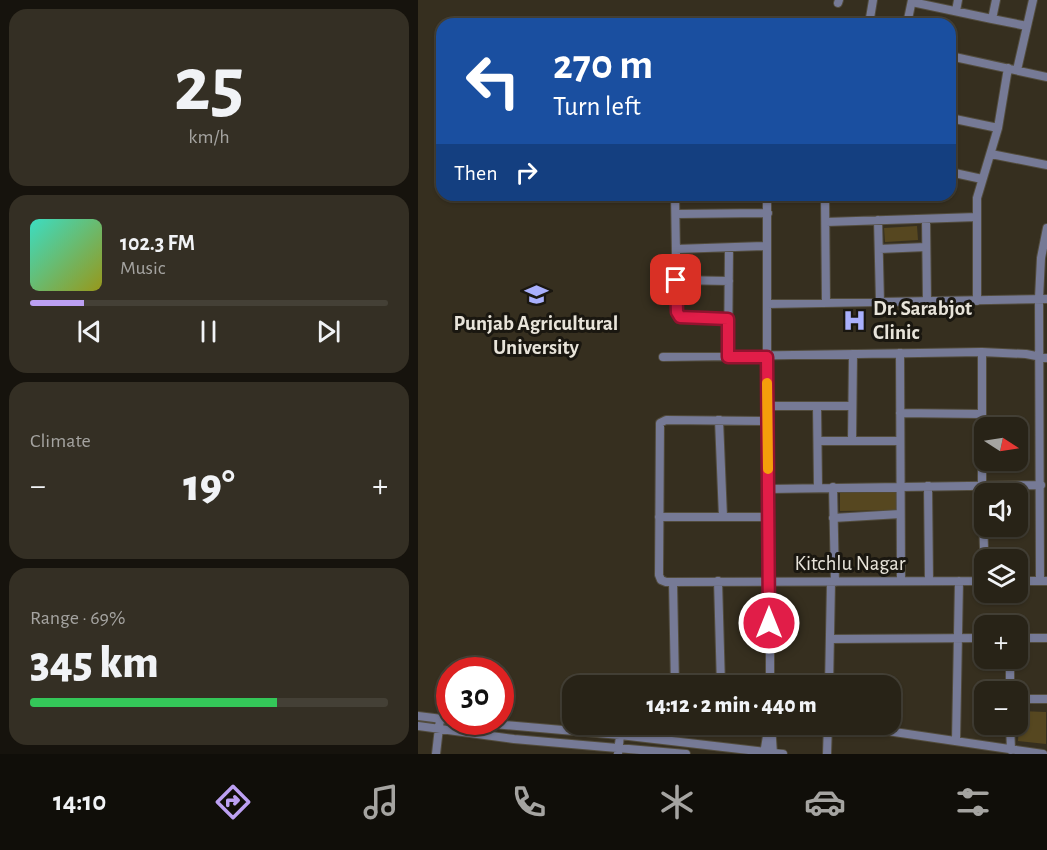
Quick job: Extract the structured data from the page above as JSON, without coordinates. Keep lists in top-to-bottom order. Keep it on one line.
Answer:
{"streets":{"street":["Kitchlu Nagar"]},"places":{"school or university":["Punjab Agricultural University"],"hospital":["Dr. Sarabjot Clinic"]},"north":"right","page":{"tile":[["25","km/h"],"Climate",["Range · 69%","345 km"]],"turn":["270 m","Turn left"],"then":"Then","song":["102.3 FM","Music"],"map_buttons":["+","−"],"heat":["−","19°","+"],"limit":"30","trip":"14:12 · 2 min · 440 m","tabs":"14:10"}}
